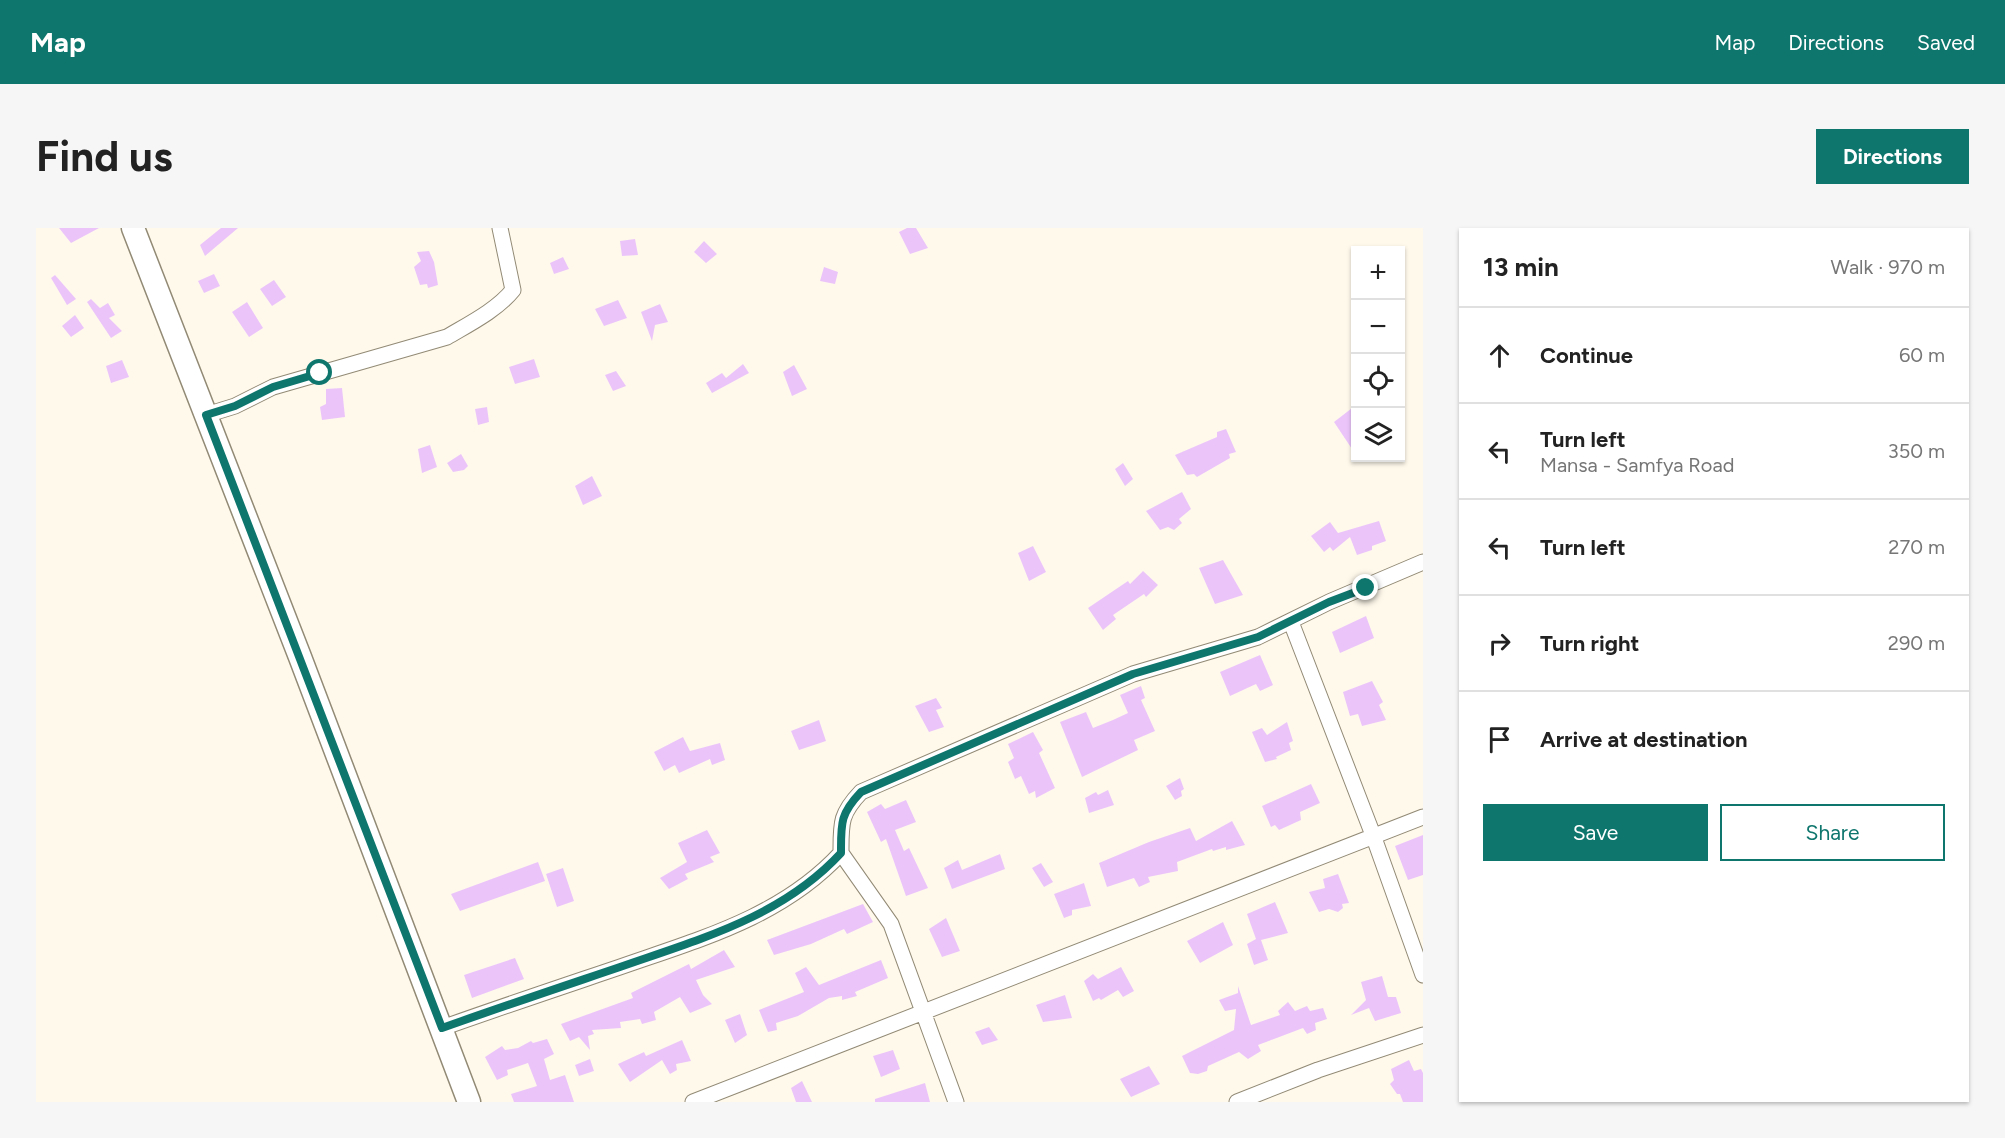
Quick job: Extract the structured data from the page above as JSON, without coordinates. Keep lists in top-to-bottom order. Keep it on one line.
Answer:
{"page":{"header":"Map","nav":["Map","Directions","Saved"],"buttons":["Directions",["Save","Share"]],"title":"Find us","heading":["13 min","Walk · 970 m"],"map_buttons":["+","−"],"list":[["Continue","60 m"],["Turn left","Mansa - Samfya Road","350 m"],["Turn left","270 m"],["Turn right","290 m"],"Arrive at destination"]}}
